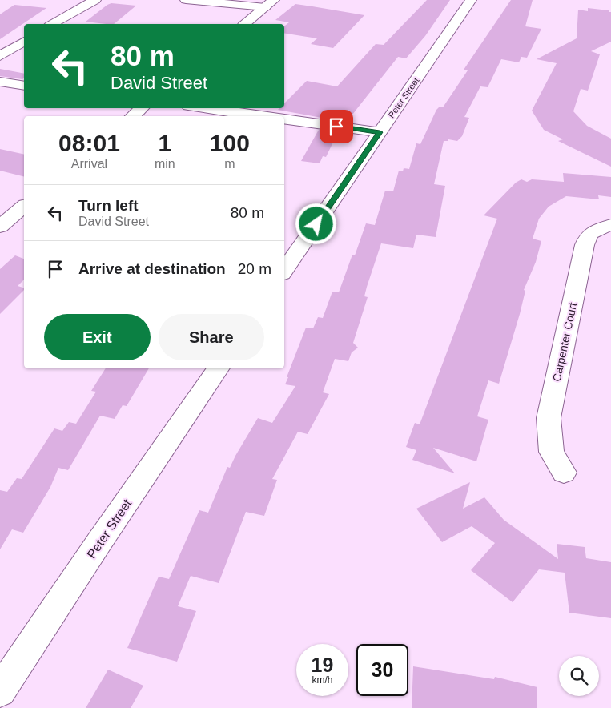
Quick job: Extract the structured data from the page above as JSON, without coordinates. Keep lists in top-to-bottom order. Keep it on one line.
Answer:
{"streets":{"street":["Peter Street","Carpenter Court"]},"page":{"turn":["80 m","David Street"],"eta":["08:01","Arrival","1","min","100","m"],"list":[{"name":"Turn left","note":"David Street","value":"80 m"},{"name":"Arrive at destination","value":"20 m"}],"buttons":["Exit","Share"],"speed":"19 km/h","limit":"30"}}
